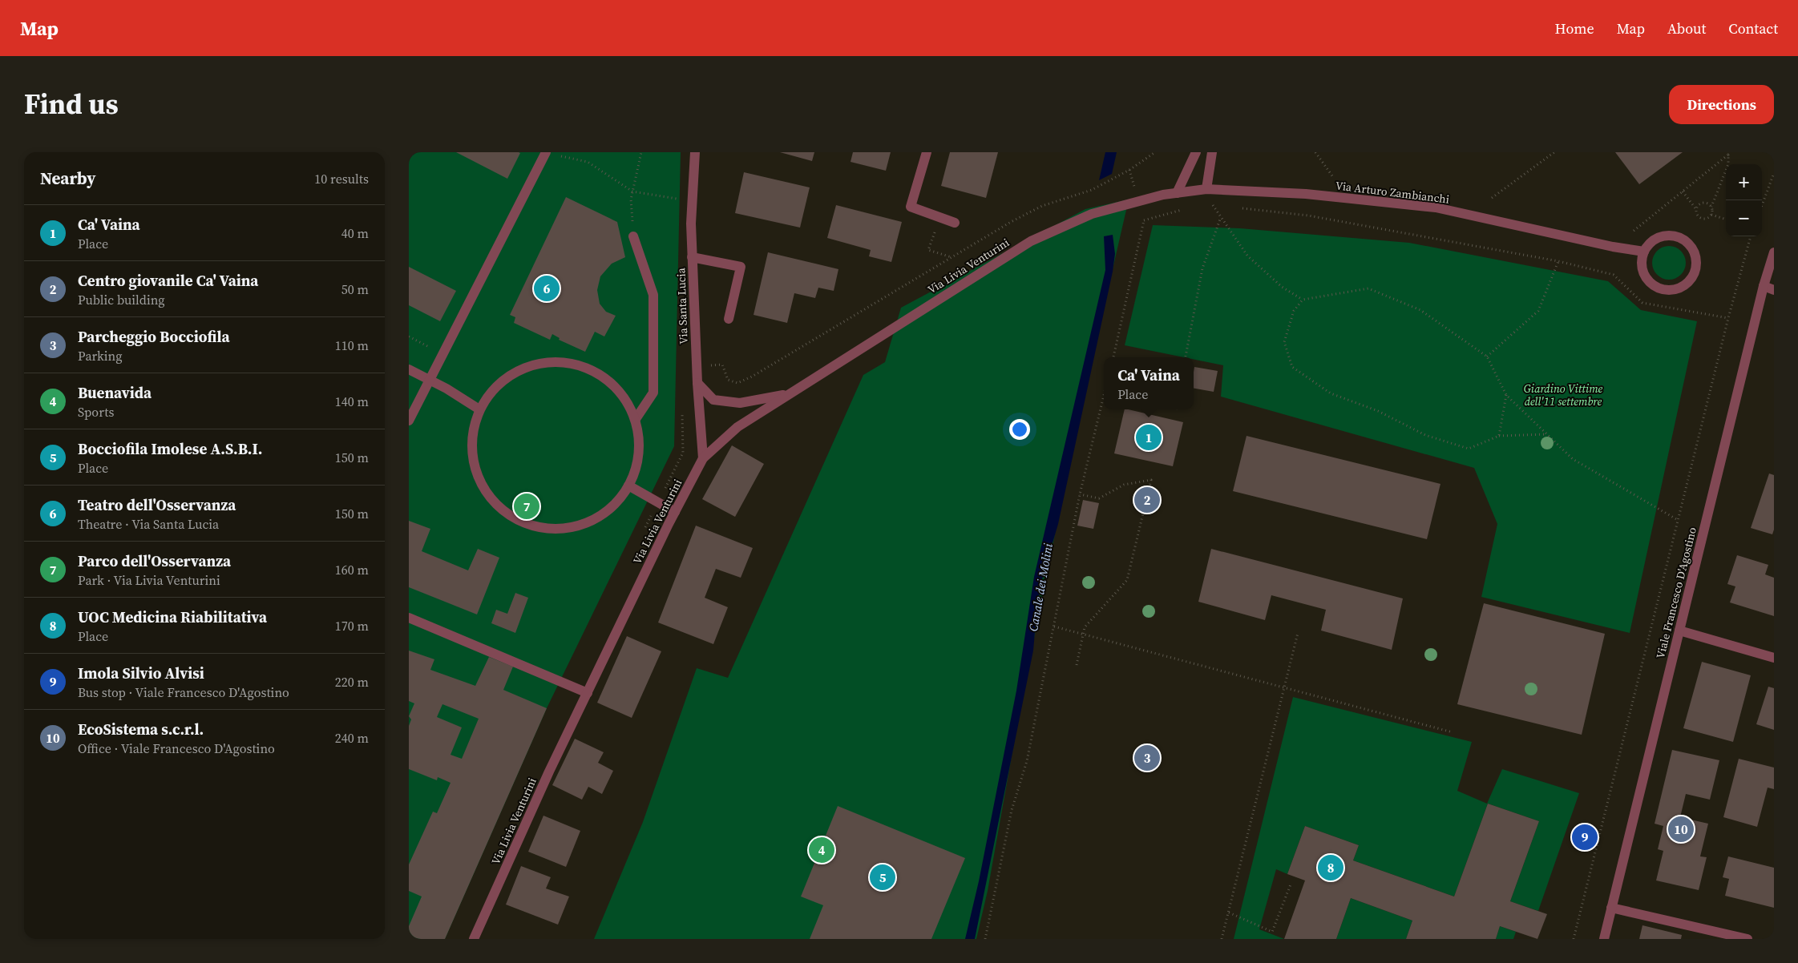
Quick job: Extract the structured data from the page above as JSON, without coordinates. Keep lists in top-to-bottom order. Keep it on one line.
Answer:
{"streets":{"street":["Via Arturo Zambianchi","Via Livia Venturini","Via Santa Lucia","Viale Francesco D'Agostino"]},"crossings":[["Via Arturo Zambianchi","Via Livia Venturini"],["Via Livia Venturini","Via Santa Lucia"]],"water":["Canale dei Molini"],"parks":["Giardino Vittime dell'11 settembre"],"page":{"header":"Map","nav":["Home","Map","About","Contact"],"title":"Find us","buttons":"Directions","heading":["Nearby","10 results"],"map_buttons":["+","−"],"list":[{"mark":"1","name":"Ca' Vaina","note":"Place","value":"40 m"},{"mark":"2","name":"Centro giovanile Ca' Vaina","note":"Public building","value":"50 m"},{"mark":"3","name":"Parcheggio Bocciofila","note":"Parking","value":"110 m"},{"mark":"4","name":"Buenavida","note":"Sports","value":"140 m"},{"mark":"5","name":"Bocciofila Imolese A.S.B.I.","note":"Place","value":"150 m"},{"mark":"6","name":"Teatro dell'Osservanza","note":"Theatre · Via Santa Lucia","value":"150 m"},{"mark":"7","name":"Parco dell'Osservanza","note":"Park · Via Livia Venturini","value":"160 m"},{"mark":"8","name":"UOC Medicina Riabilitativa","note":"Place","value":"170 m"},{"mark":"9","name":"Imola Silvio Alvisi","note":"Bus stop · Viale Francesco D'Agostino","value":"220 m"},{"mark":"10","name":"EcoSistema s.c.r.l.","note":"Office · Viale Francesco D'Agostino","value":"240 m"}],"pins":["6","1","2","7","3","10","9","4","8","5"],"popup":["Ca' Vaina","Place"]}}
